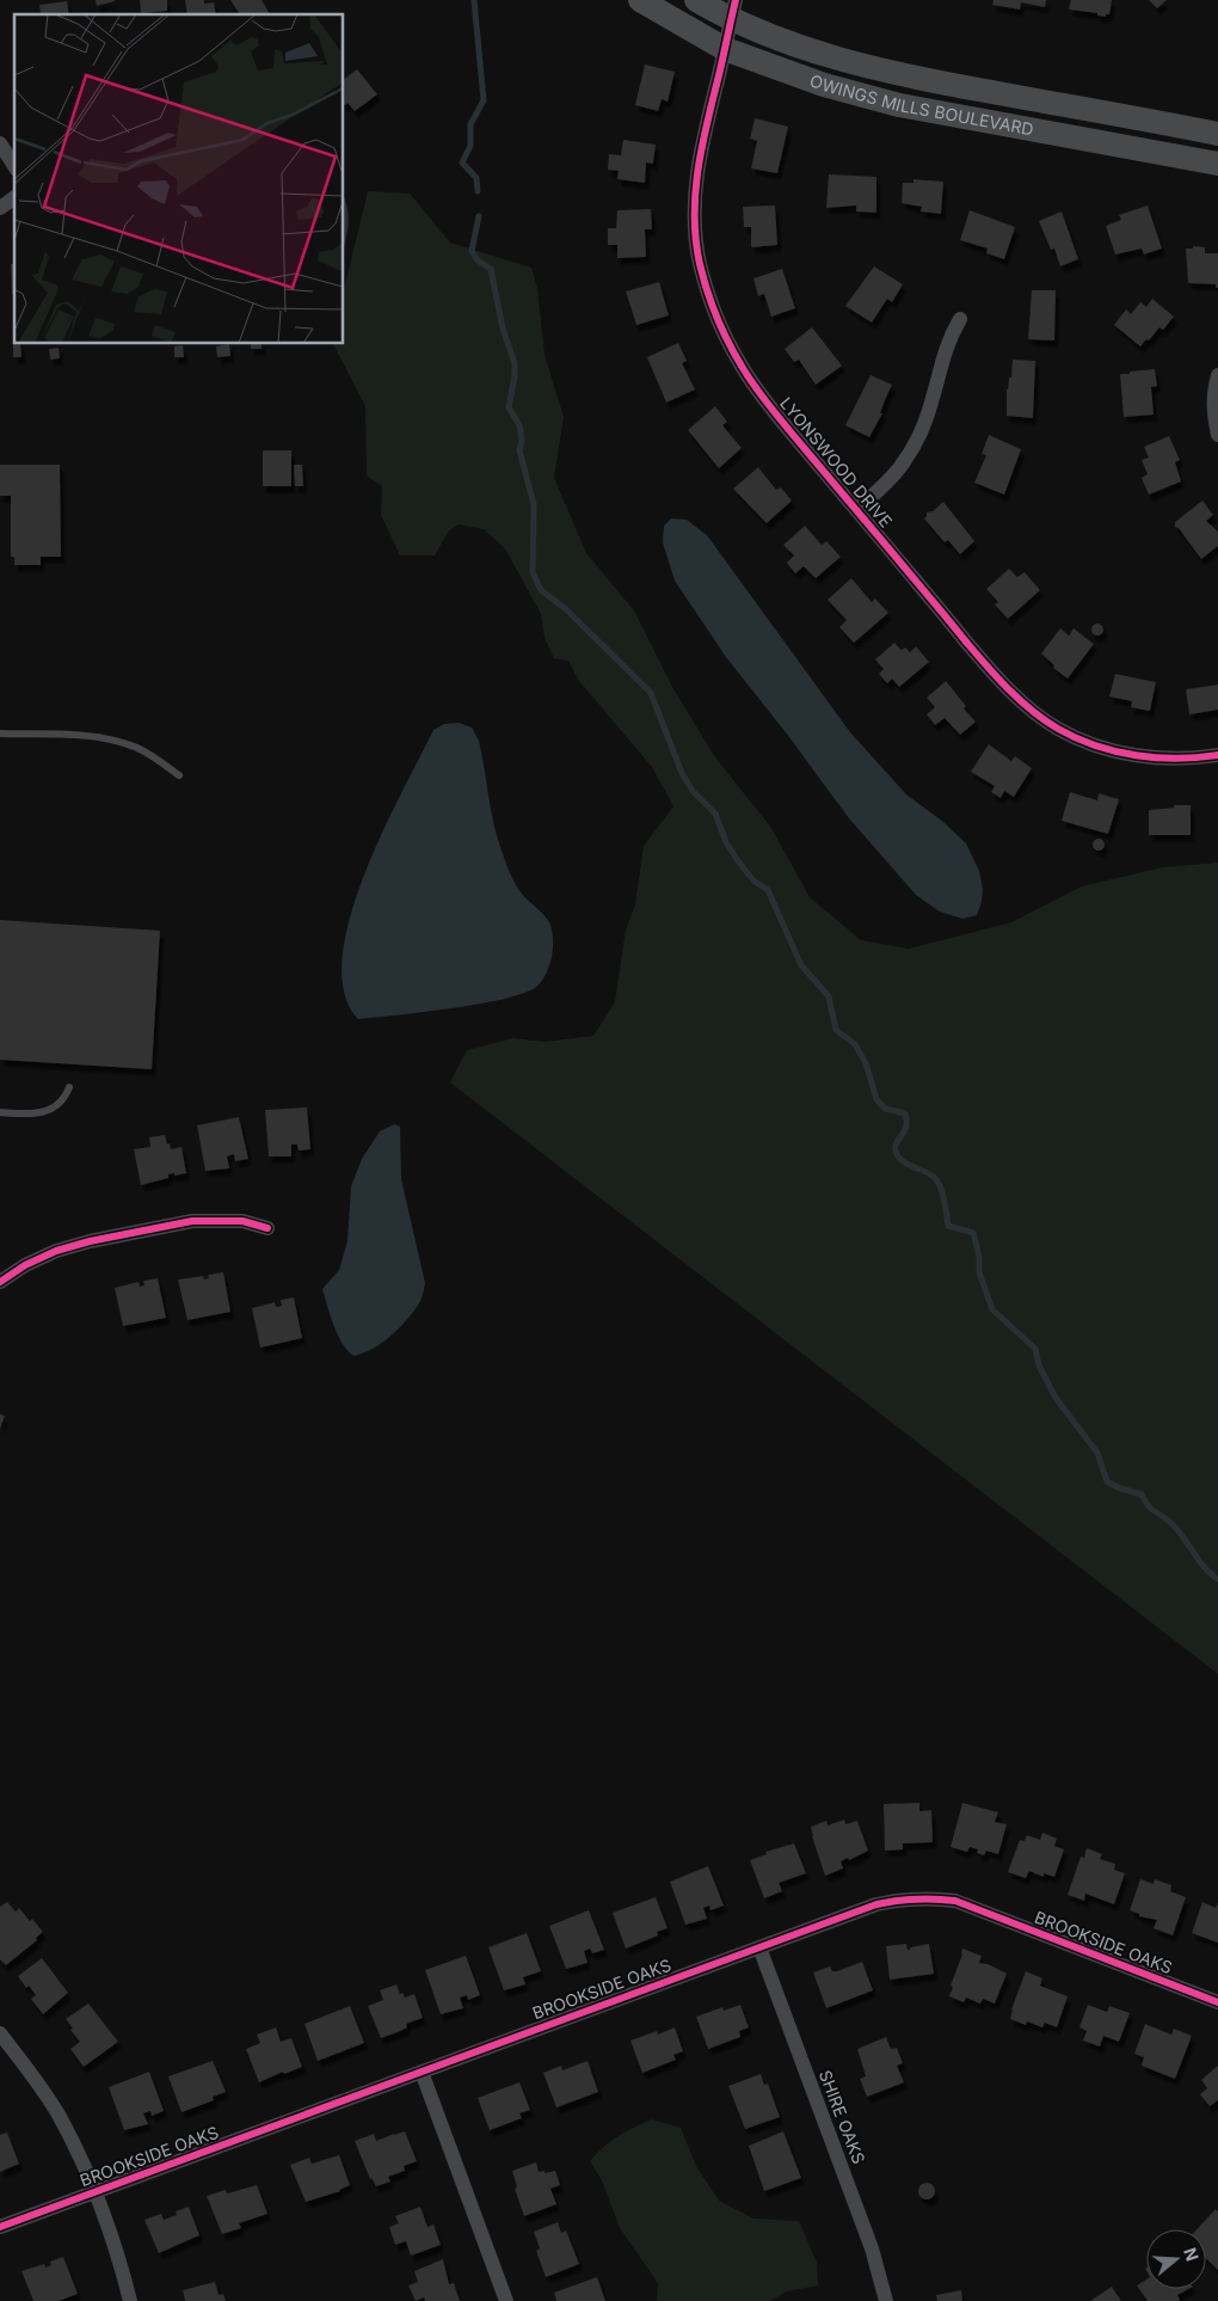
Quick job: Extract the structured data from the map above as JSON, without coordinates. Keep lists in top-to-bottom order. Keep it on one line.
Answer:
{"streets":{"main road":["OWINGS MILLS BOULEVARD"],"street":["LYONSWOOD DRIVE","BROOKSIDE OAKS","SHIRE OAKS"]},"crossings":[["OWINGS MILLS BOULEVARD","LYONSWOOD DRIVE"],["BROOKSIDE OAKS","SHIRE OAKS"]],"north":"right"}
